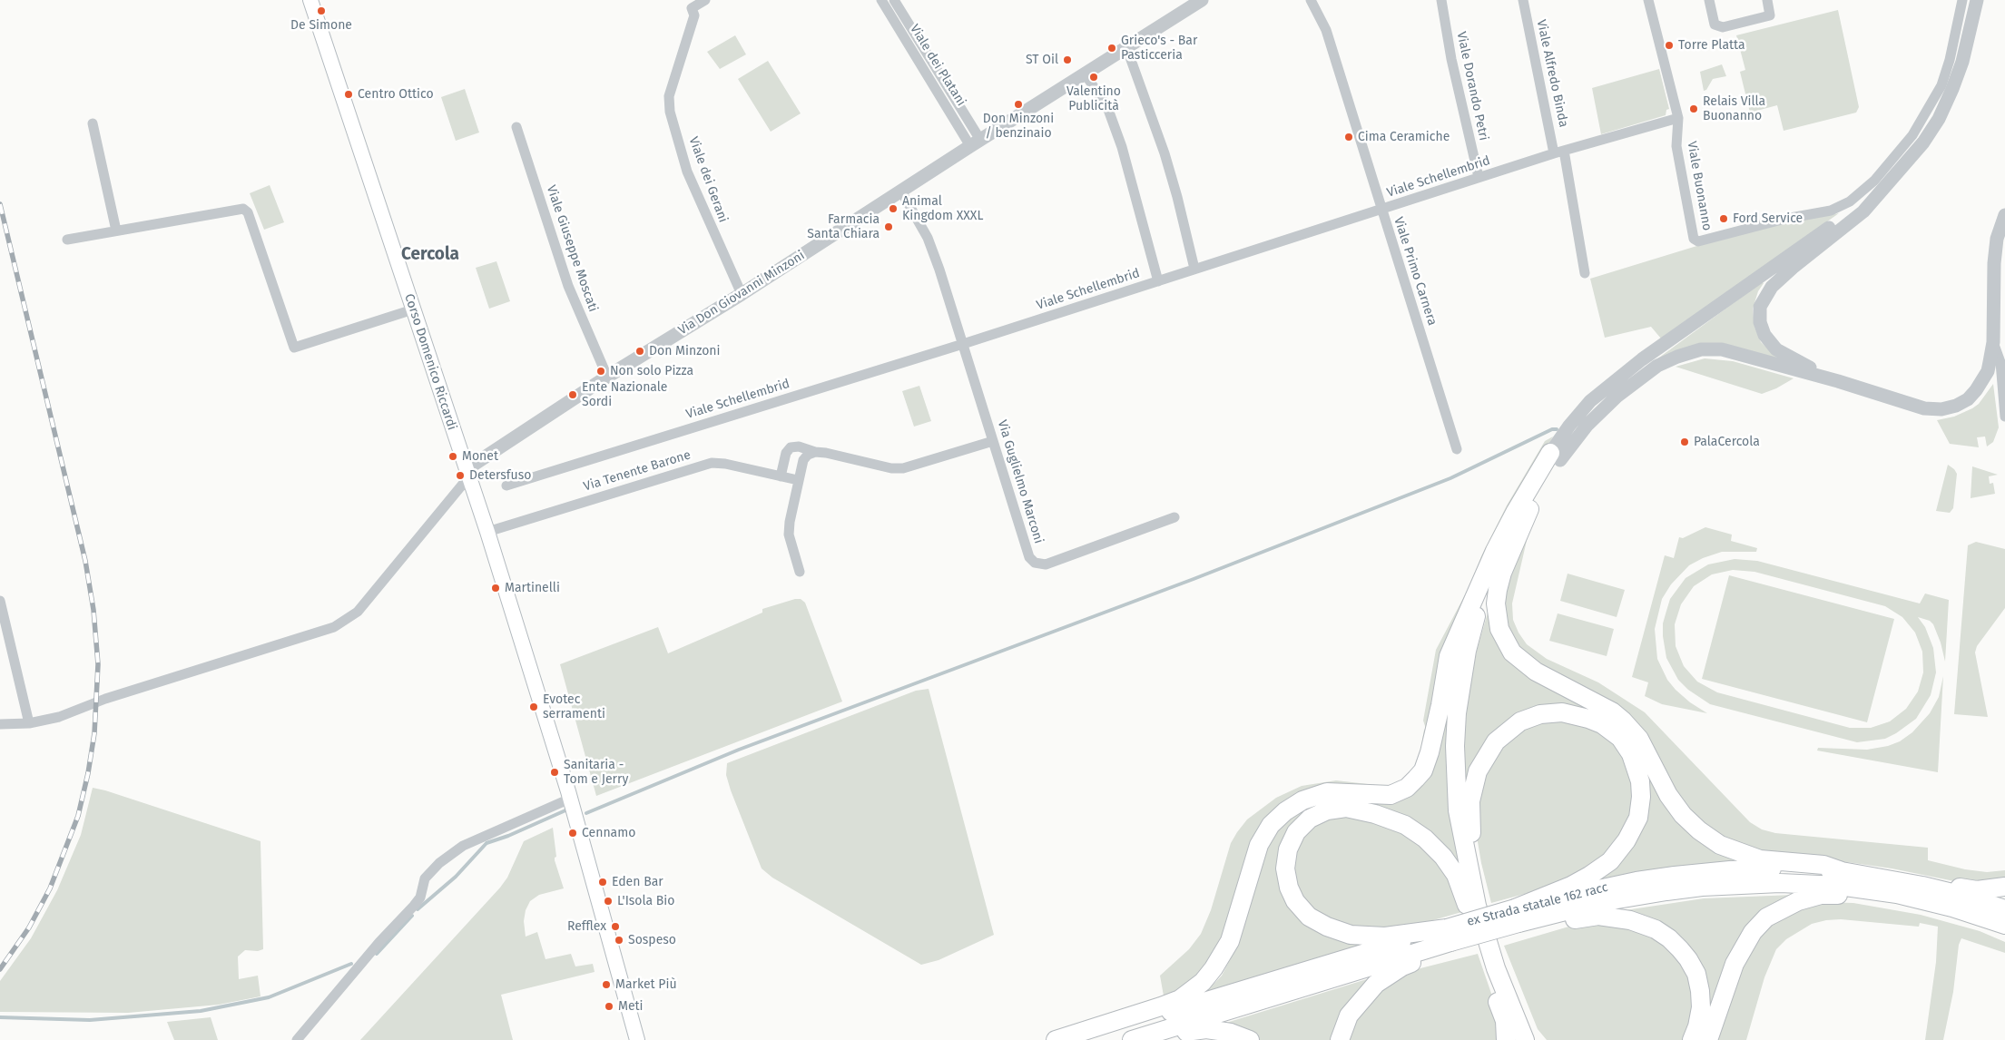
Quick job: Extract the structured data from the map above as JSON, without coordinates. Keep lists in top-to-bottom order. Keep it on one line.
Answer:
{"streets":{"highway":["ex Strada statale 162 racc"],"main road":["Corso Domenico Riccardi"],"street":["Viale dei Platani","Viale Alfredo Binda","Viale Dorando Petri","Viale Schellembrid","Viale dei Gerani","Viale Buonanno","Viale Giuseppe Moscati","Viale Primo Carnera","Via Don Giovanni Minzoni","Via Tenente Barone","Via Guglielmo Marconi"]},"crossings":[["Viale dei Platani","Via Don Giovanni Minzoni"],["Viale Alfredo Binda","Viale Schellembrid"],["Viale Dorando Petri","Viale Schellembrid"],["Viale Schellembrid","Viale Buonanno"],["Viale Schellembrid","Viale Primo Carnera"],["Viale Schellembrid","Via Guglielmo Marconi"],["Viale dei Gerani","Via Don Giovanni Minzoni"],["Viale Giuseppe Moscati","Via Don Giovanni Minzoni"],["Via Don Giovanni Minzoni","Corso Domenico Riccardi"],["Via Don Giovanni Minzoni","Via Guglielmo Marconi"],["Corso Domenico Riccardi","Via Tenente Barone"]],"districts":["Cercola"],"places":["De Simone","Torre Platta","Grieco's - Bar Pasticceria","ST Oil","Valentino Publicità","Centro Ottico","Don Minzoni / benzinaio","Relais Villa Buonanno","Cima Ceramiche","Animal Kingdom XXXL","Ford Service","Farmacia Santa Chiara","Don Minzoni","Non solo Pizza","Ente Nazionale Sordi","PalaCercola","Monet","Detersfuso","Martinelli","Evotec serramenti","Sanitaria - Tom e Jerry","Cennamo","Eden Bar","L'Isola Bio","Refflex","Sospeso","Market Più","Meti"]}
